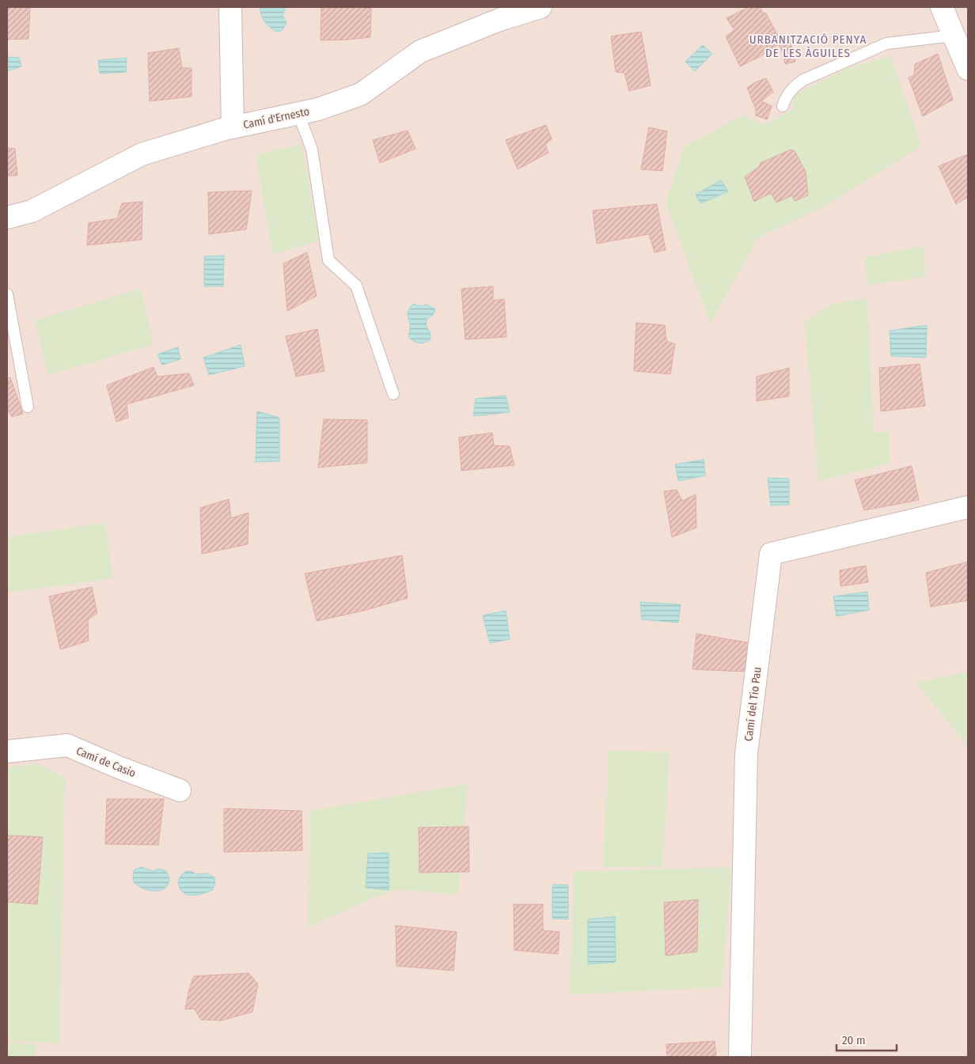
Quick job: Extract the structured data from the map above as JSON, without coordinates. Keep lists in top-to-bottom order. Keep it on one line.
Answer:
{"streets":{"street":["Camí d'Ernesto","Camí del Tio Pau","Camí de Casio"]},"districts":["URBANITZACIÓ PENYA DE LES ÀGUILES"],"scale_bar":"20 m"}
